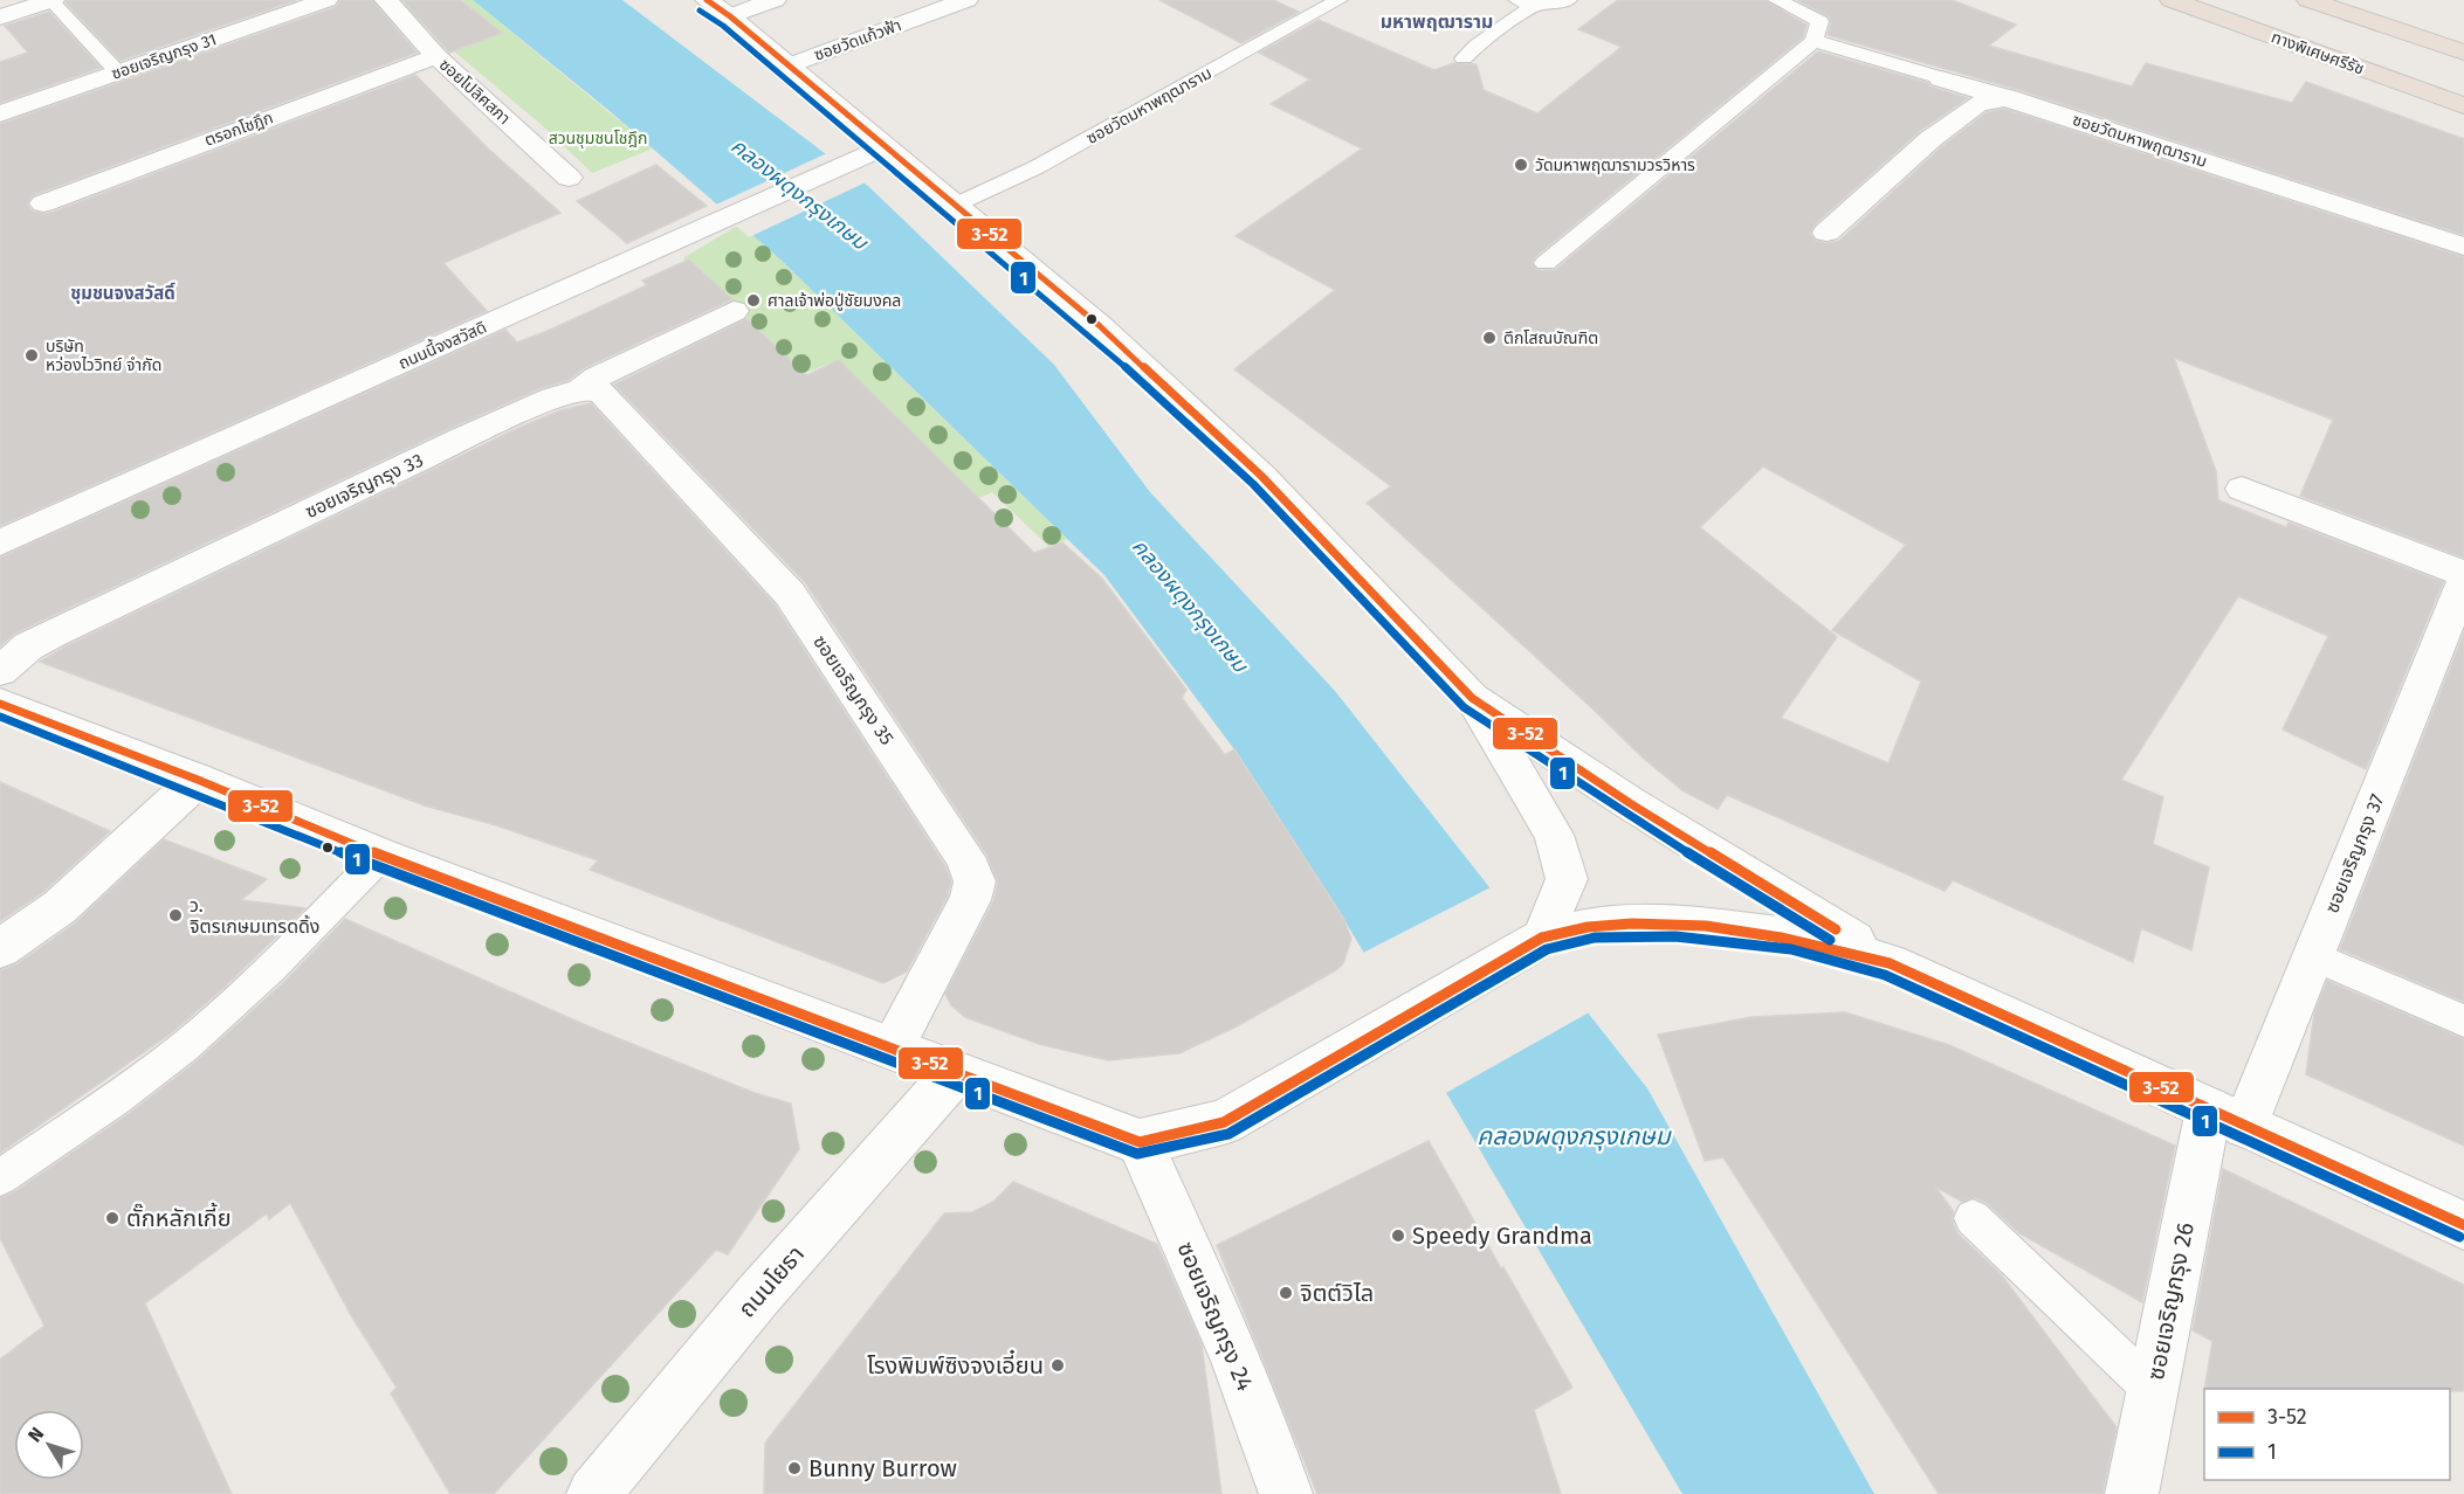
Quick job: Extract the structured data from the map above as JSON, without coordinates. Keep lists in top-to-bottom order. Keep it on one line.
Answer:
{"streets":{"highway":["ทางพิเศษศรีรัช"],"street":["ซอยวัดแก้วฟ้า","ซอยเจริญกรุง 31","ซอยโปลิศสภา","ซอยวัดมหาพฤฒาราม","ตรอกโชฎึก","ถนนนี้จงสวัสดิ","ซอยเจริญกรุง 33","ซอยเจริญกรุง 35","ซอยเจริญกรุง 37","ถนนโยธา","ซอยเจริญกรุง 26","ซอยเจริญกรุง 24"]},"crossings":[["ซอยโปลิศสภา","ตรอกโชฎึก"],["ซอยเจริญกรุง 33","ซอยเจริญกรุง 35"],["ซอยเจริญกรุง 37","ซอยเจริญกรุง 26"]],"districts":["มหาพฤฒาราม","ชุมชนจงสวัสดิ์"],"water":["คลองผดุงกรุงเกษม"],"parks":["สวนชุมชนโชฎึก"],"places":["วัดมหาพฤฒารามวรวิหาร","ศาลเจ้าพ่อปู่ชัยมงคล","ตึกโสณบัณฑิต","บริษัท หว่องไววิทย์ จำกัด","ว. จิตรเกษมเทรดดิ้ง","ตั๊กหลักเกี้ย","Speedy Grandma","จิตต์วิไล","โรงพิมพ์ซิงจงเอี๋ยน","Bunny Burrow"],"lines":["transit line 3-52","transit line 1"],"legend":["3-52","1"],"north":"top left"}
